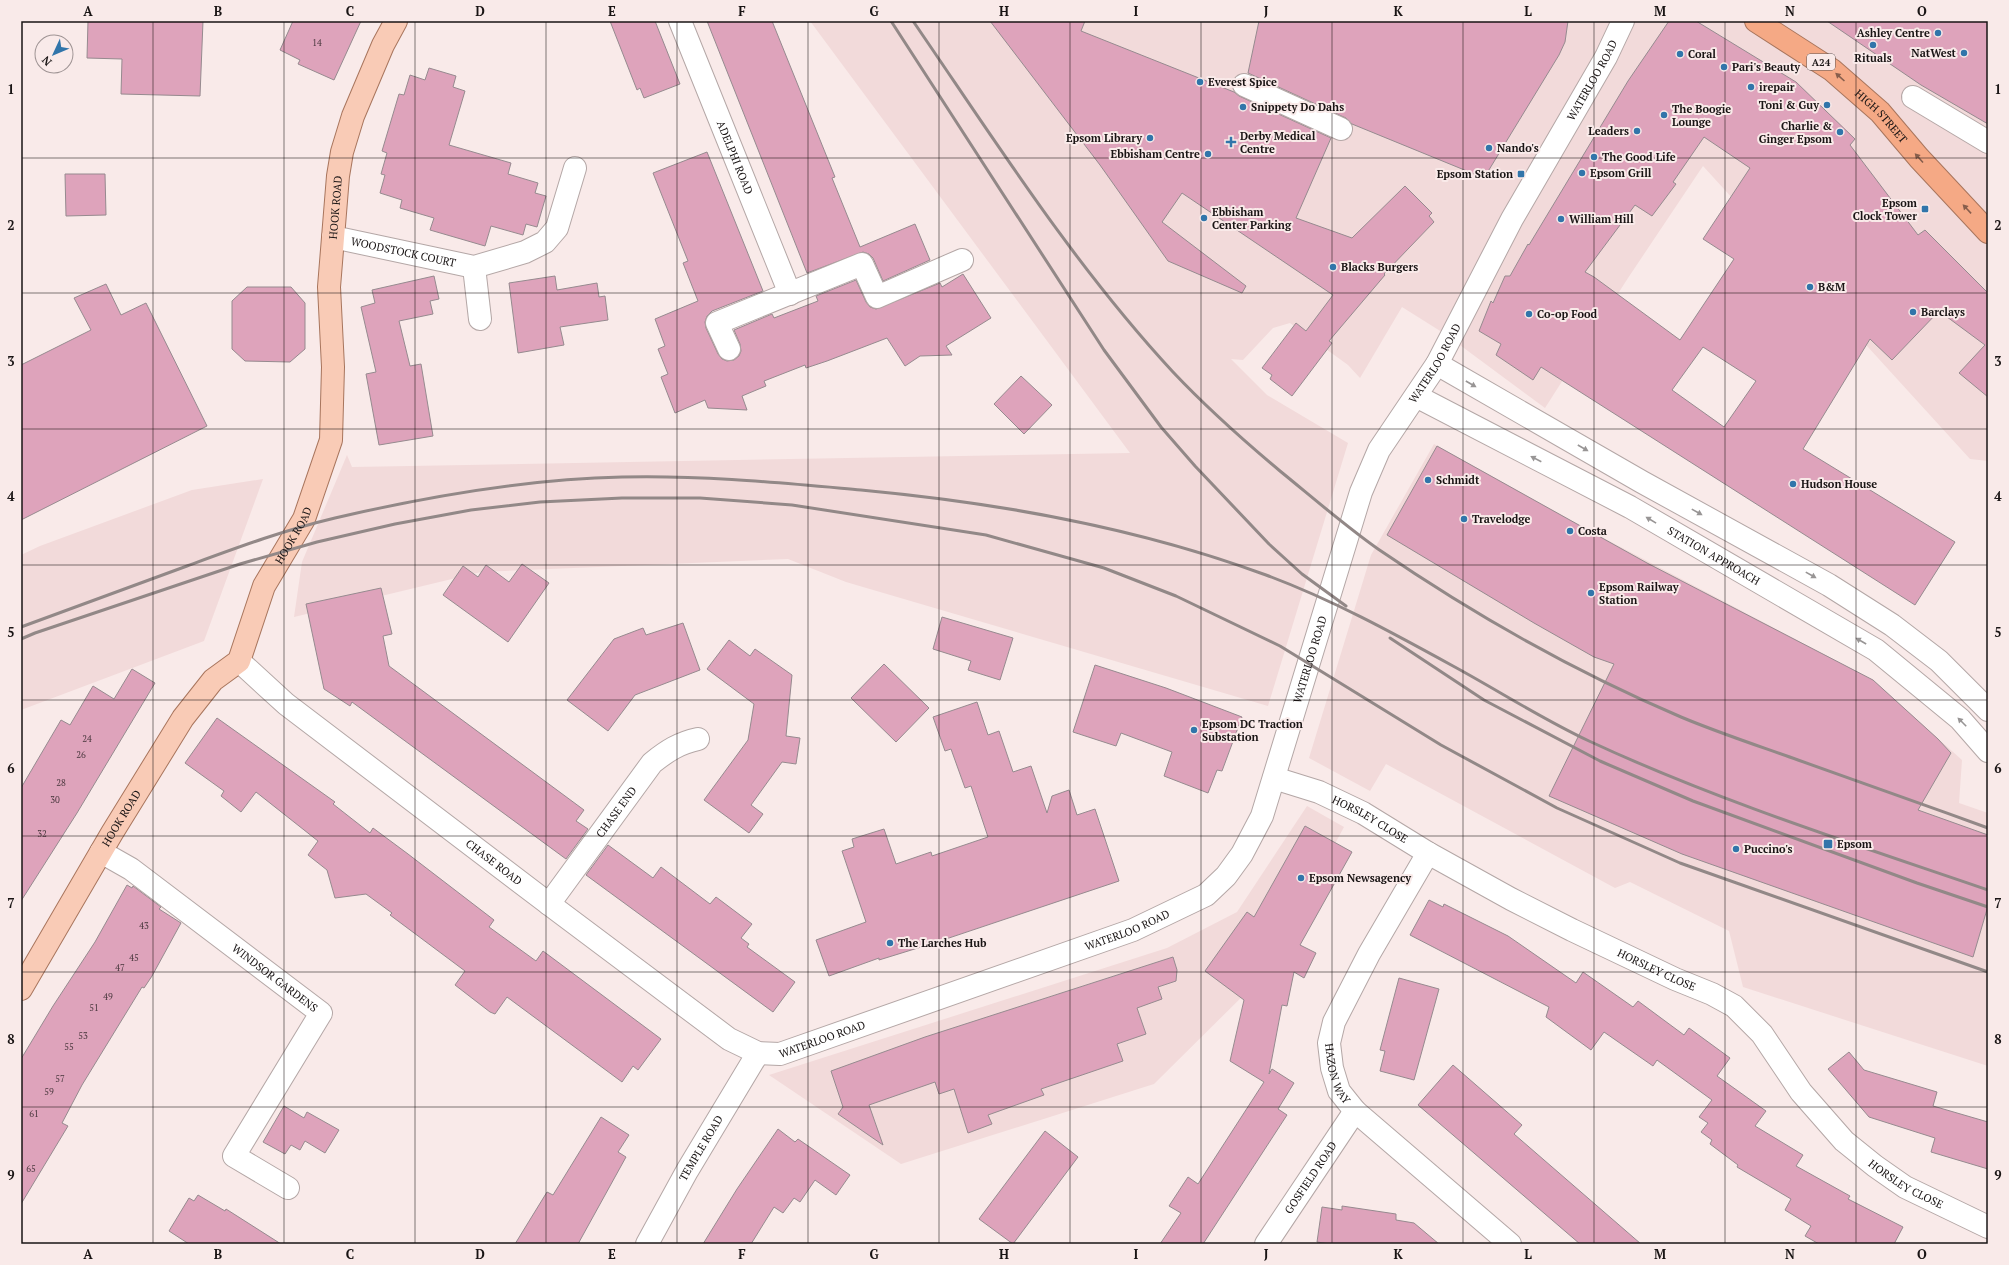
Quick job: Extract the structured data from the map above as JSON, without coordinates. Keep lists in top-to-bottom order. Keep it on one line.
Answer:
{"streets":{"highway":["A24","HIGH STREET"],"main road":["HOOK ROAD"],"street":["WATERLOO ROAD","ADELPHI ROAD","WOODSTOCK COURT","STATION APPROACH","CHASE END","HORSLEY CLOSE","CHASE ROAD","WINDSOR GARDENS","HAZON WAY","TEMPLE ROAD","GOSFIELD ROAD"]},"crossings":[["WATERLOO ROAD","STATION APPROACH"],["WATERLOO ROAD","HORSLEY CLOSE"],["WATERLOO ROAD","CHASE ROAD"],["WATERLOO ROAD","TEMPLE ROAD"],["HOOK ROAD","WOODSTOCK COURT"],["HOOK ROAD","CHASE ROAD"],["HOOK ROAD","WINDSOR GARDENS"],["CHASE END","CHASE ROAD"],["HORSLEY CLOSE","HAZON WAY"],["CHASE ROAD","TEMPLE ROAD"],["HAZON WAY","GOSFIELD ROAD"]],"one_way":["HIGH STREET"],"places":{"other":["Ashley Centre","Rituals","NatWest","Coral","Pari's Beauty","Everest Spice","irepair","Toni & Guy","Snippety Do Dahs","The Boogie Lounge","Leaders","Charlie & Ginger Epsom","Epsom Library","Nando's","Ebbisham Centre","The Good Life","Epsom Grill","Ebbisham Center Parking","William Hill","Blacks Burgers","B&M","Barclays","Co-op Food","Schmidt","Hudson House","Travelodge","Costa","Epsom Railway Station","Epsom DC Traction Substation","Puccino's","Epsom Newsagency","The Larches Hub"],"health":["Derby Medical Centre"],"transit":["Epsom Station","Epsom Clock Tower","Epsom"]},"house_numbers":["14","24","26","28","30","32","43","45","47","49","51","53","55","57","59","61","65"],"north":"bottom left","grid":{"columns":["A","B","C","D","E","F","G","H","I","J","K","L","M","N","O"],"rows":["1","2","3","4","5","6","7","8","9"]}}
